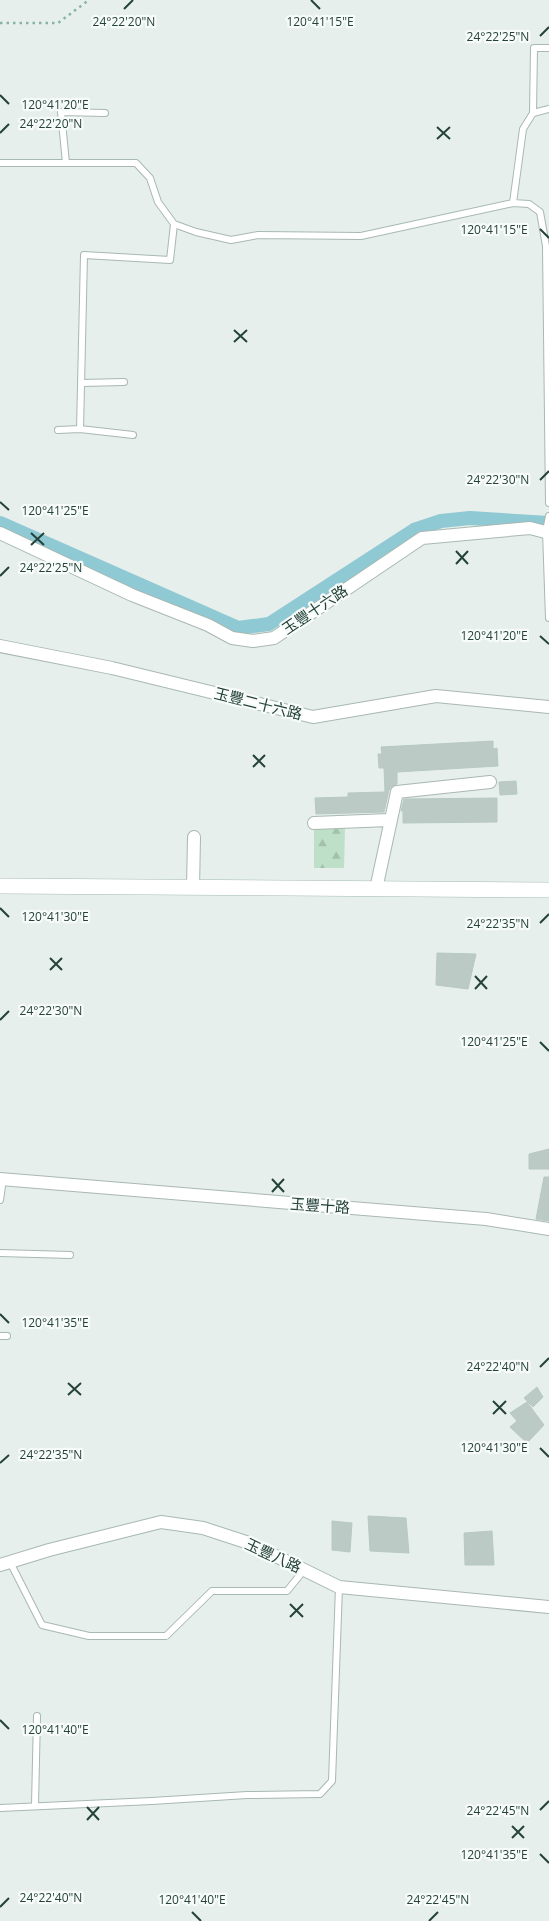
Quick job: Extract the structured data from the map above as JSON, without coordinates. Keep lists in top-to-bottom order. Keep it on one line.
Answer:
{"streets":{"street":["玉豐十六路","玉豐二十六路","玉豐十路","玉豐八路"]},"coordinates":["24°22'20\"N","120°41'15\"E","24°22'25\"N","120°41'20\"E","24°22'30\"N","120°41'25\"E","120°41'30\"E","24°22'35\"N","120°41'35\"E","24°22'40\"N","120°41'40\"E","24°22'45\"N"]}
